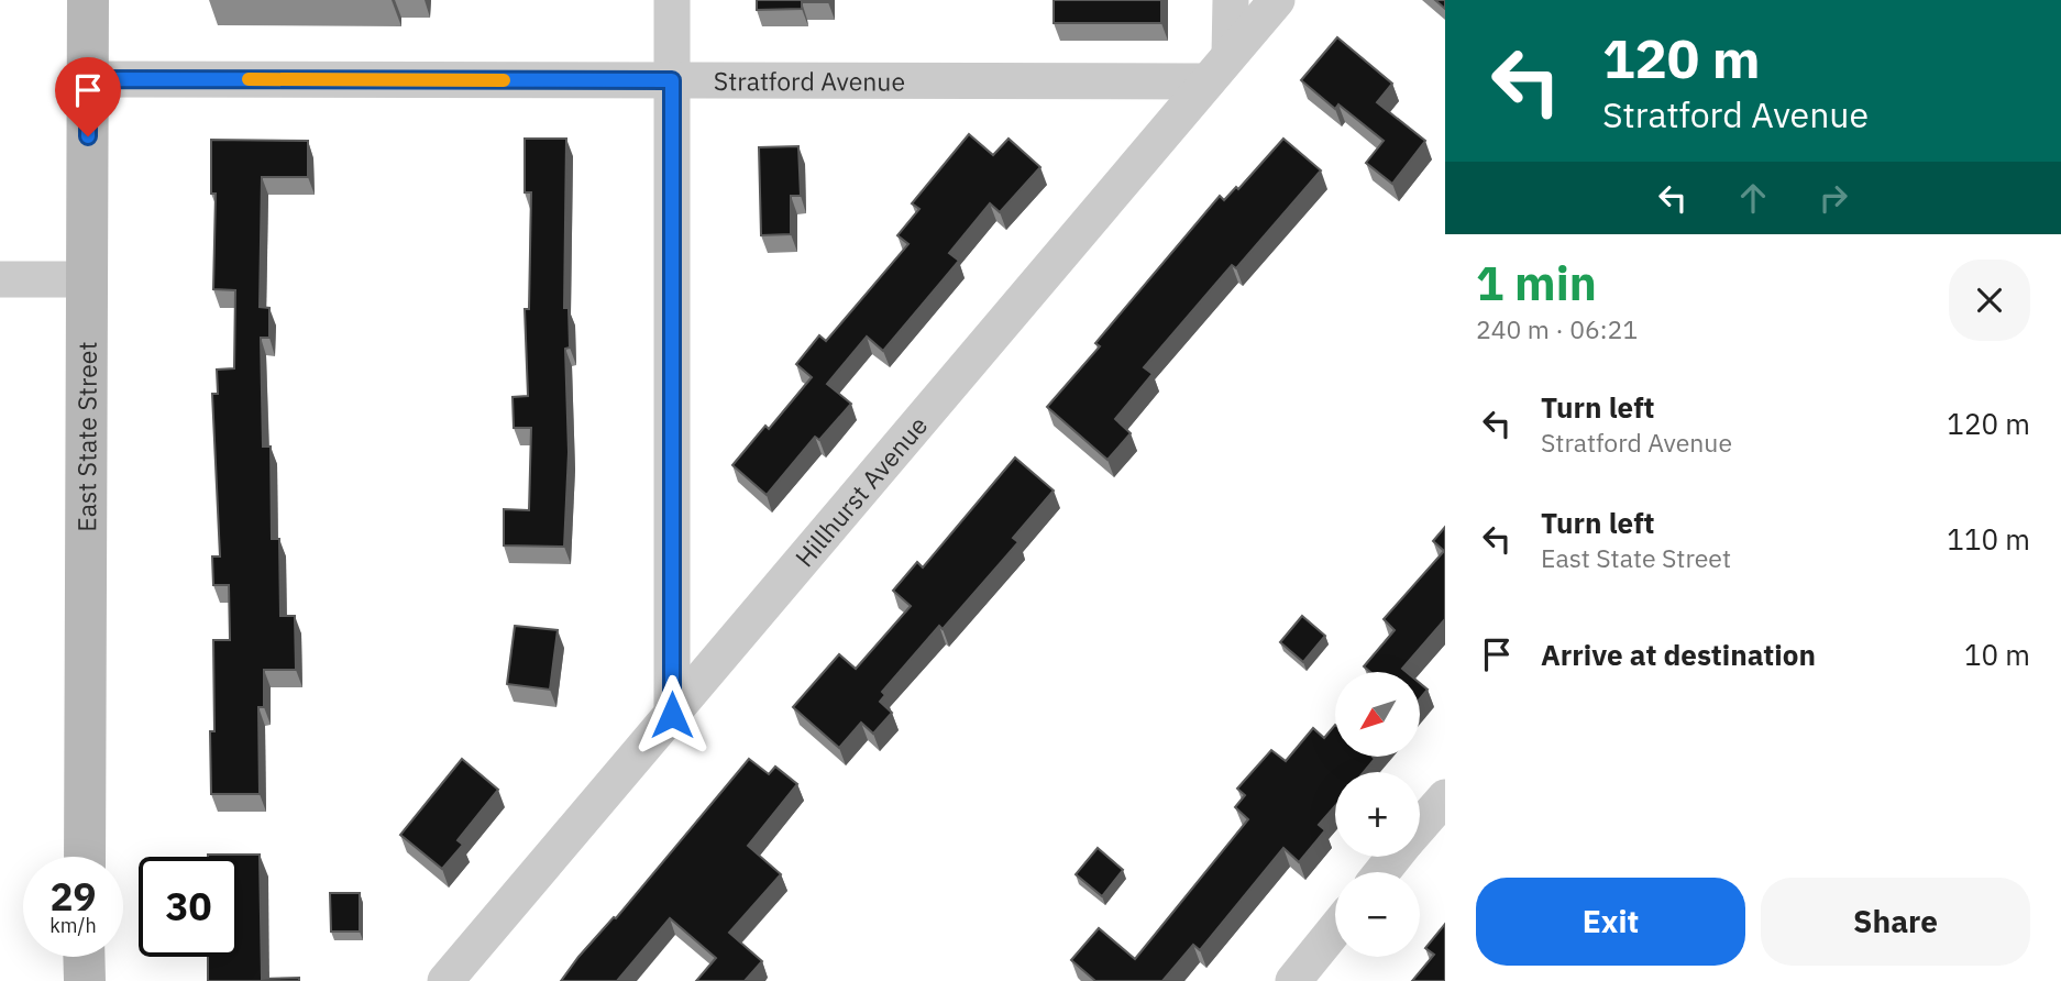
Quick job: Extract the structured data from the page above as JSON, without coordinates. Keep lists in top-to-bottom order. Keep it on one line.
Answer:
{"streets":{"street":["Stratford Avenue","East State Street","Hillhurst Avenue"]},"crossings":[["Stratford Avenue","East State Street"],["Stratford Avenue","Hillhurst Avenue"]],"north":"bottom left","page":{"turn":["120 m","Stratford Avenue"],"heading":["1 min","240 m · 06:21"],"list":[{"name":"Turn left","note":"Stratford Avenue","value":"120 m"},{"name":"Turn left","note":"East State Street","value":"110 m"},{"name":"Arrive at destination","value":"10 m"}],"map_buttons":["+","−"],"speed":"29 km/h","limit":"30","buttons":["Exit","Share"]}}
